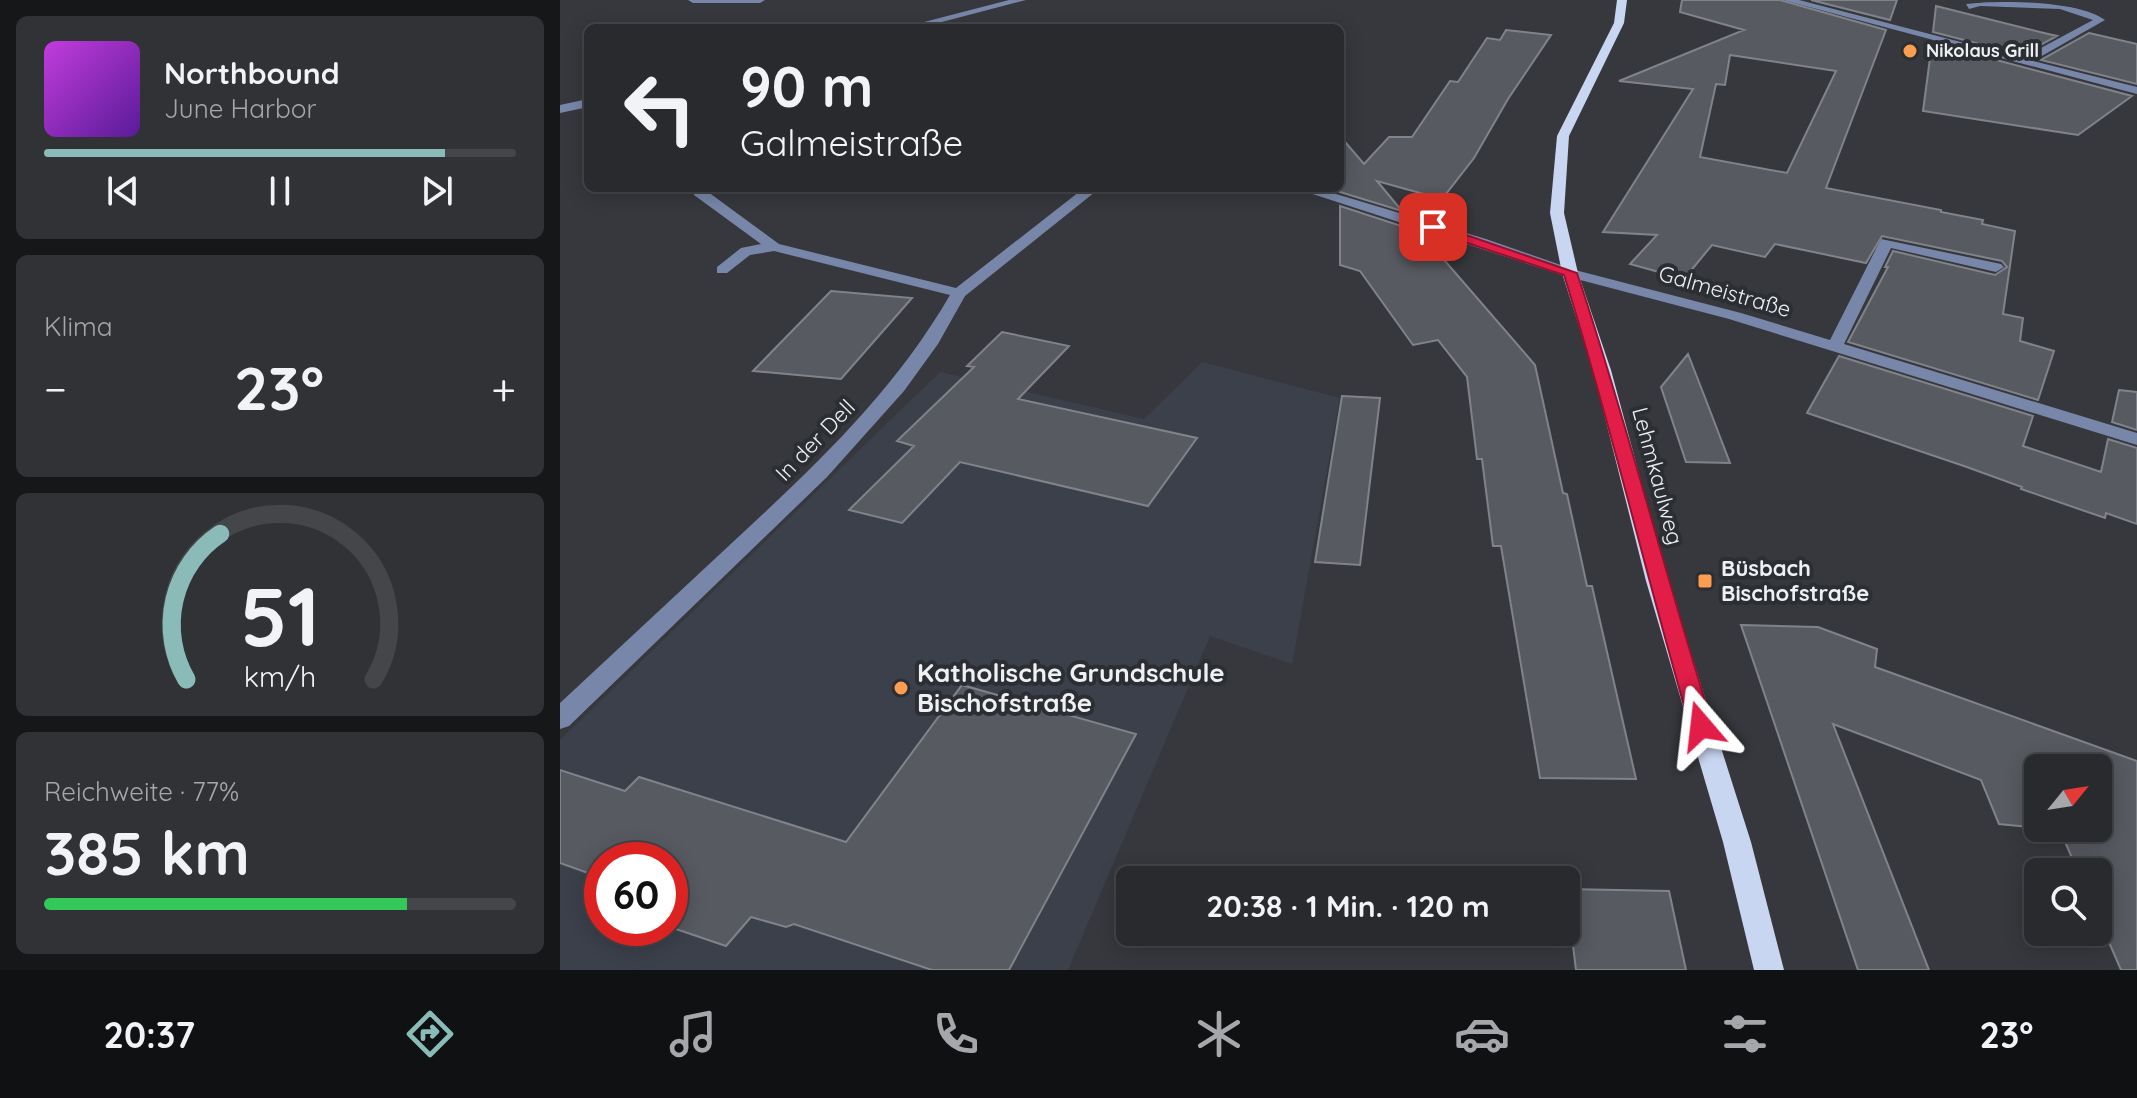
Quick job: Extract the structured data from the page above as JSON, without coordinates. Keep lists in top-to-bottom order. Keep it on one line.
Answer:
{"streets":{"main road":["Lehmkaulweg"],"street":["Galmeistraße","In der Dell"]},"crossings":[["Galmeistraße","Lehmkaulweg"]],"places":{"other":["Nikolaus Grill","Katholische Grundschule Bischofstraße"],"transit":["Büsbach Bischofstraße"]},"north":"top right","page":{"turn":["90 m","Galmeistraße"],"song":["Northbound","June Harbor"],"tile":["Klima",["Reichweite · 77%","385 km"]],"heat":["−","23°","+"],"limit":"60","trip":"20:38 · 1 Min. · 120 m","tabs":["20:37","23°"],"gauge":["51","km/h"]}}
